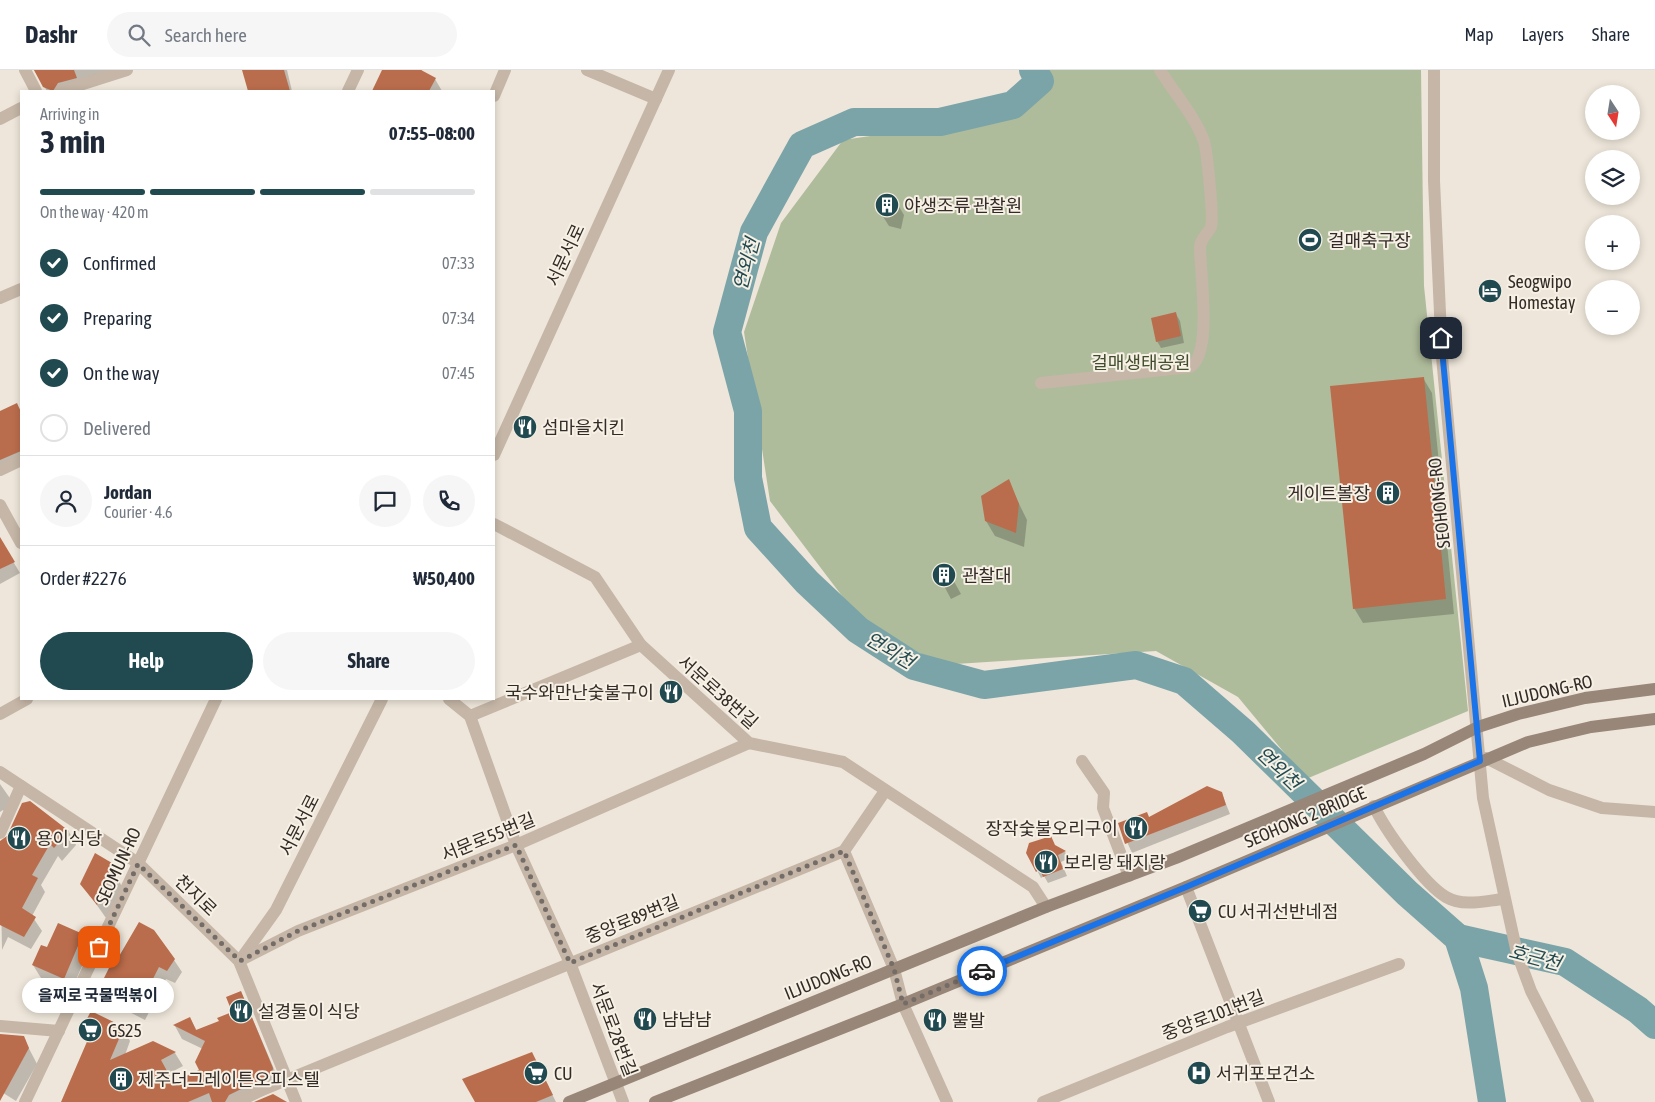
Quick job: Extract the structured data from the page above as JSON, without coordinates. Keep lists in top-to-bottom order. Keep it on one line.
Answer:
{"streets":{"main road":["ILJUDONG-RO","SEOHONG 2 BRIDGE"],"street":["서문서로","SEOHONG-RO","서문로38번길","서문로55번길","SEOMUN-RO","천지로","중앙로89번길","중앙로101번길","서문로28번길"]},"crossings":[["서문서로","서문로55번길"],["서문서로","천지로"],["SEOHONG-RO","ILJUDONG-RO"],["SEOHONG-RO","SEOHONG 2 BRIDGE"],["ILJUDONG-RO","서문로38번길"],["ILJUDONG-RO","SEOHONG 2 BRIDGE"],["ILJUDONG-RO","서문로28번길"],["서문로38번길","서문로55번길"],["서문로55번길","천지로"],["서문로55번길","서문로28번길"],["SEOMUN-RO","천지로"],["천지로","중앙로89번길"],["중앙로89번길","서문로28번길"]],"water":["연외천","호근천"],"parks":["걸매생태공원"],"places":{"building":["야생조류 관찰원","게이트볼장","관찰대","제주더그레이튼오피스텔"],"sports":["걸매축구장"],"hotel":["Seogwipo Homestay"],"restaurant":["섬마을치킨","국수와만난숯불구이","장작숯불오리구이","용이식당","보리랑 돼지랑","설경둘이 식당","냠냠냠","뿔발"],"supermarket":["CU 서귀선반네점","GS25","CU"],"other":["을찌로 국물떡볶이"],"hospital":["서귀포보건소"]},"north":"bottom","page":{"header":"Dashr","search":"Search here","nav":["Map","Layers","Share"],"map_buttons":["+","−"],"heading":["3 min","Arriving in","07:55–08:00"],"panel":["Jordan","Courier · 4.6","Order #2276","₩50,400"],"bar":"On the way · 420 m","list":[["Confirmed","07:33"],["Preparing","07:34"],["On the way","07:45"],"Delivered"],"buttons":["Help","Share"],"bubble":"을찌로 국물떡볶이"}}
